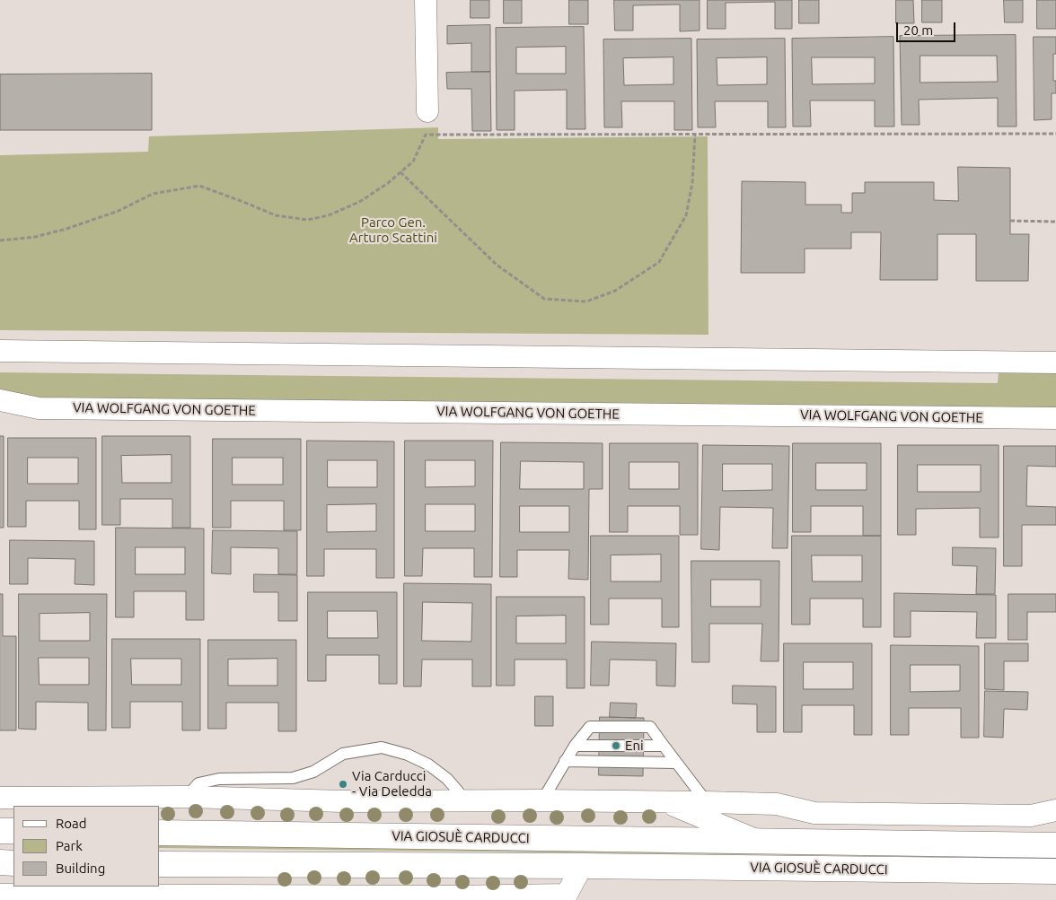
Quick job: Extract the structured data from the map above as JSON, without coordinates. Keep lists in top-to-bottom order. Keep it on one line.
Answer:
{"streets":{"main road":["VIA GIOSUÈ CARDUCCI"],"street":["VIA WOLFGANG VON GOETHE"]},"parks":["Parco Gen. Arturo Scattini"],"places":["Eni","Via Carducci - Via Deledda"],"legend":["Road","Park","Building"],"scale_bar":"20 m"}
